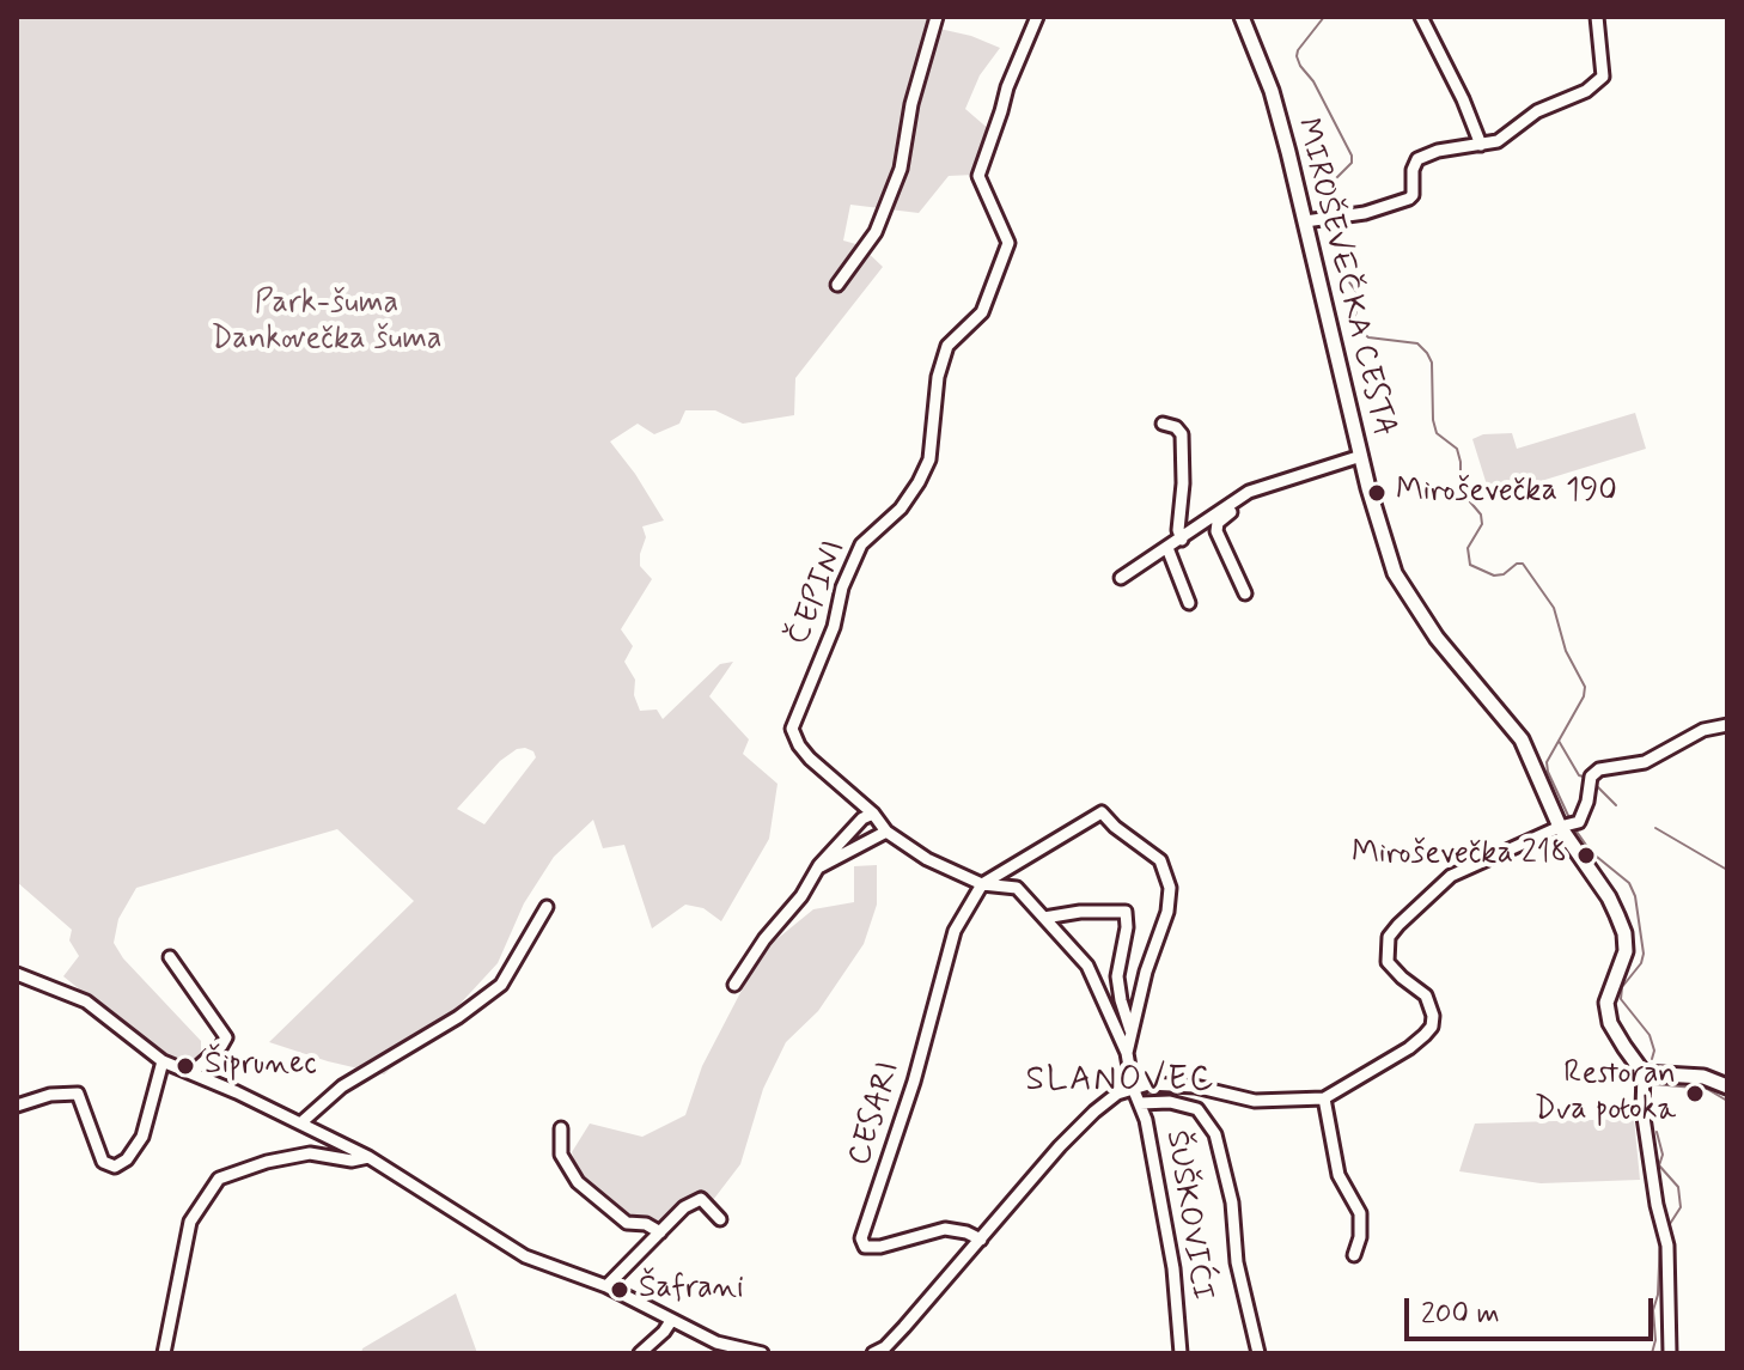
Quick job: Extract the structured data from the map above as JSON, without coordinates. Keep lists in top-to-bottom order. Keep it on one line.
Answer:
{"streets":{"main road":["MIROŠEVEČKA CESTA"],"street":["ČEPINI","CESARI","ŠUŠKOVIĆI"]},"districts":["SLANOVEC"],"parks":["Park-šuma Dankovečka šuma"],"places":["Miroševečka 190","Miroševečka 218","Šiprunec","Restoran Dva potoka","Šafrani"],"scale_bar":"200 m"}
